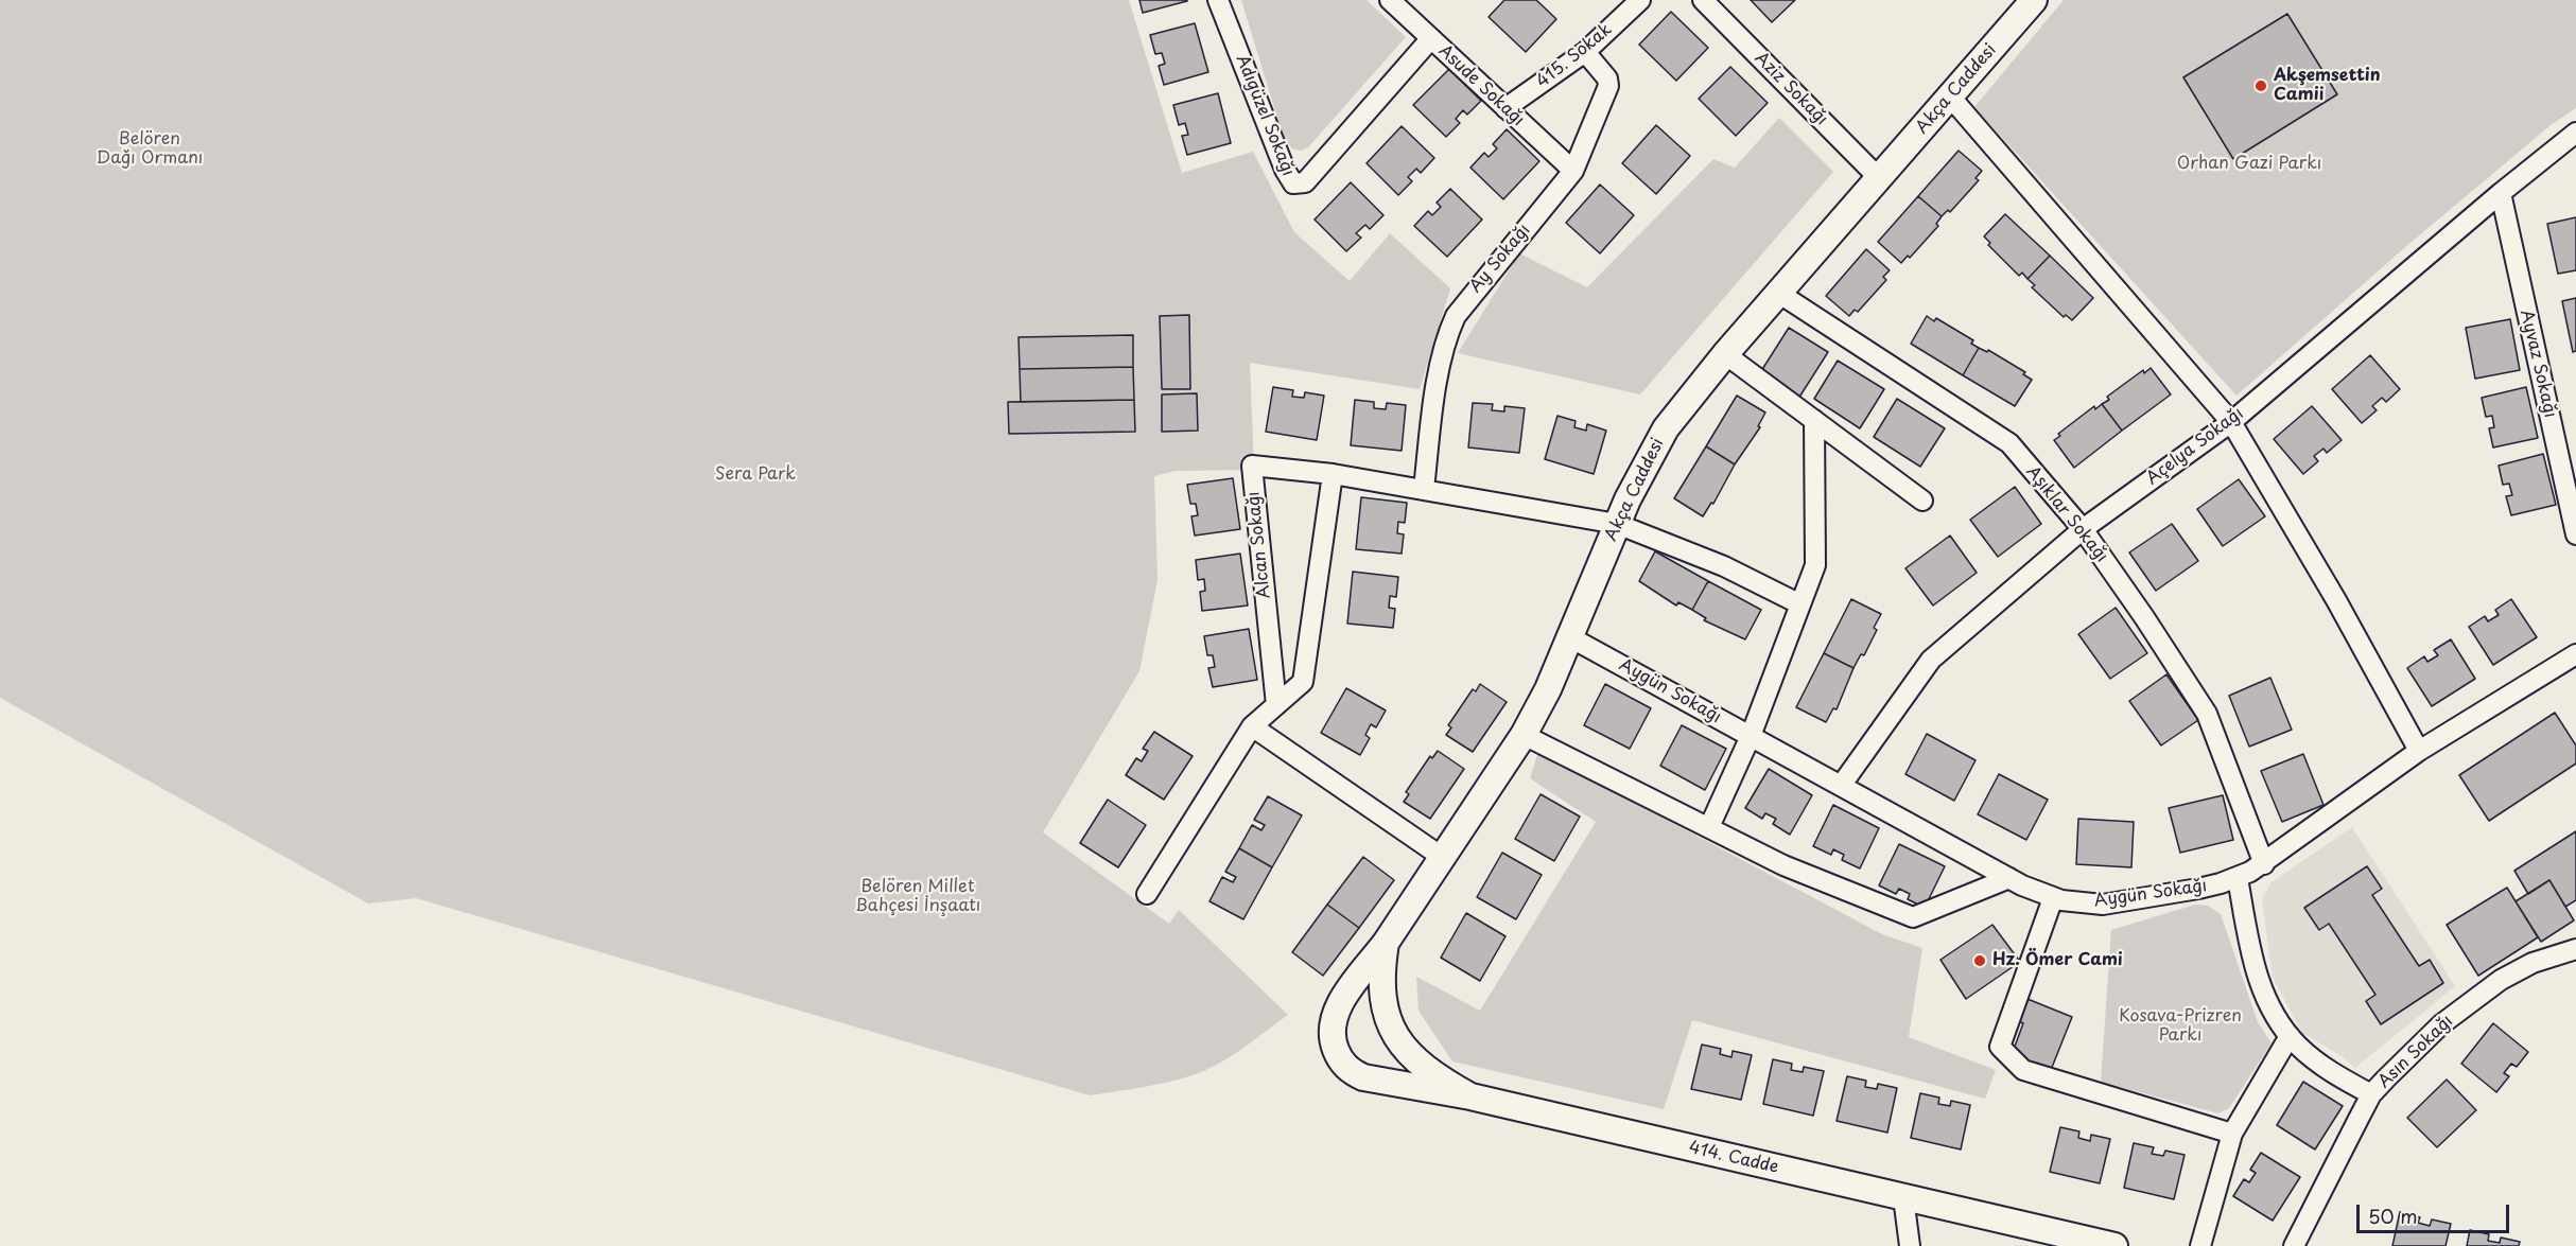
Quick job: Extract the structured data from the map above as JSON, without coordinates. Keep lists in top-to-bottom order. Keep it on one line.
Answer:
{"streets":{"main road":["Akça Caddesi","414. Cadde"],"street":["415. Sokak","Asude Sokağı","Aziz Sokağı","Adıgüzel Sokağı","Ay Sokağı","Ayvaz Sokağı","Açelya Sokağı","Aşıklar Sokağı","Alcan Sokağı","Aygün Sokağı","Asın Sokağı"]},"crossings":[["415. Sokak","Asude Sokağı"],["415. Sokak","Ay Sokağı"],["Asude Sokağı","Adıgüzel Sokağı"],["Asude Sokağı","Ay Sokağı"],["Aziz Sokağı","Akça Caddesi"],["Akça Caddesi","Aşıklar Sokağı"],["Akça Caddesi","Alcan Sokağı"],["Akça Caddesi","Aygün Sokağı"],["Akça Caddesi","414. Cadde"],["Ay Sokağı","Alcan Sokağı"],["Ayvaz Sokağı","Açelya Sokağı"],["Açelya Sokağı","Aşıklar Sokağı"],["Açelya Sokağı","Aygün Sokağı"],["Aşıklar Sokağı","Aygün Sokağı"]],"parks":["Belören Dağı Ormanı","Orhan Gazi Parkı","Sera Park","Belören Millet Bahçesi İnşaatı","Kosava-Prizren Parkı"],"places":["Akşemsettin Camii","Hz. Ömer Cami"],"scale_bar":"50 m"}
